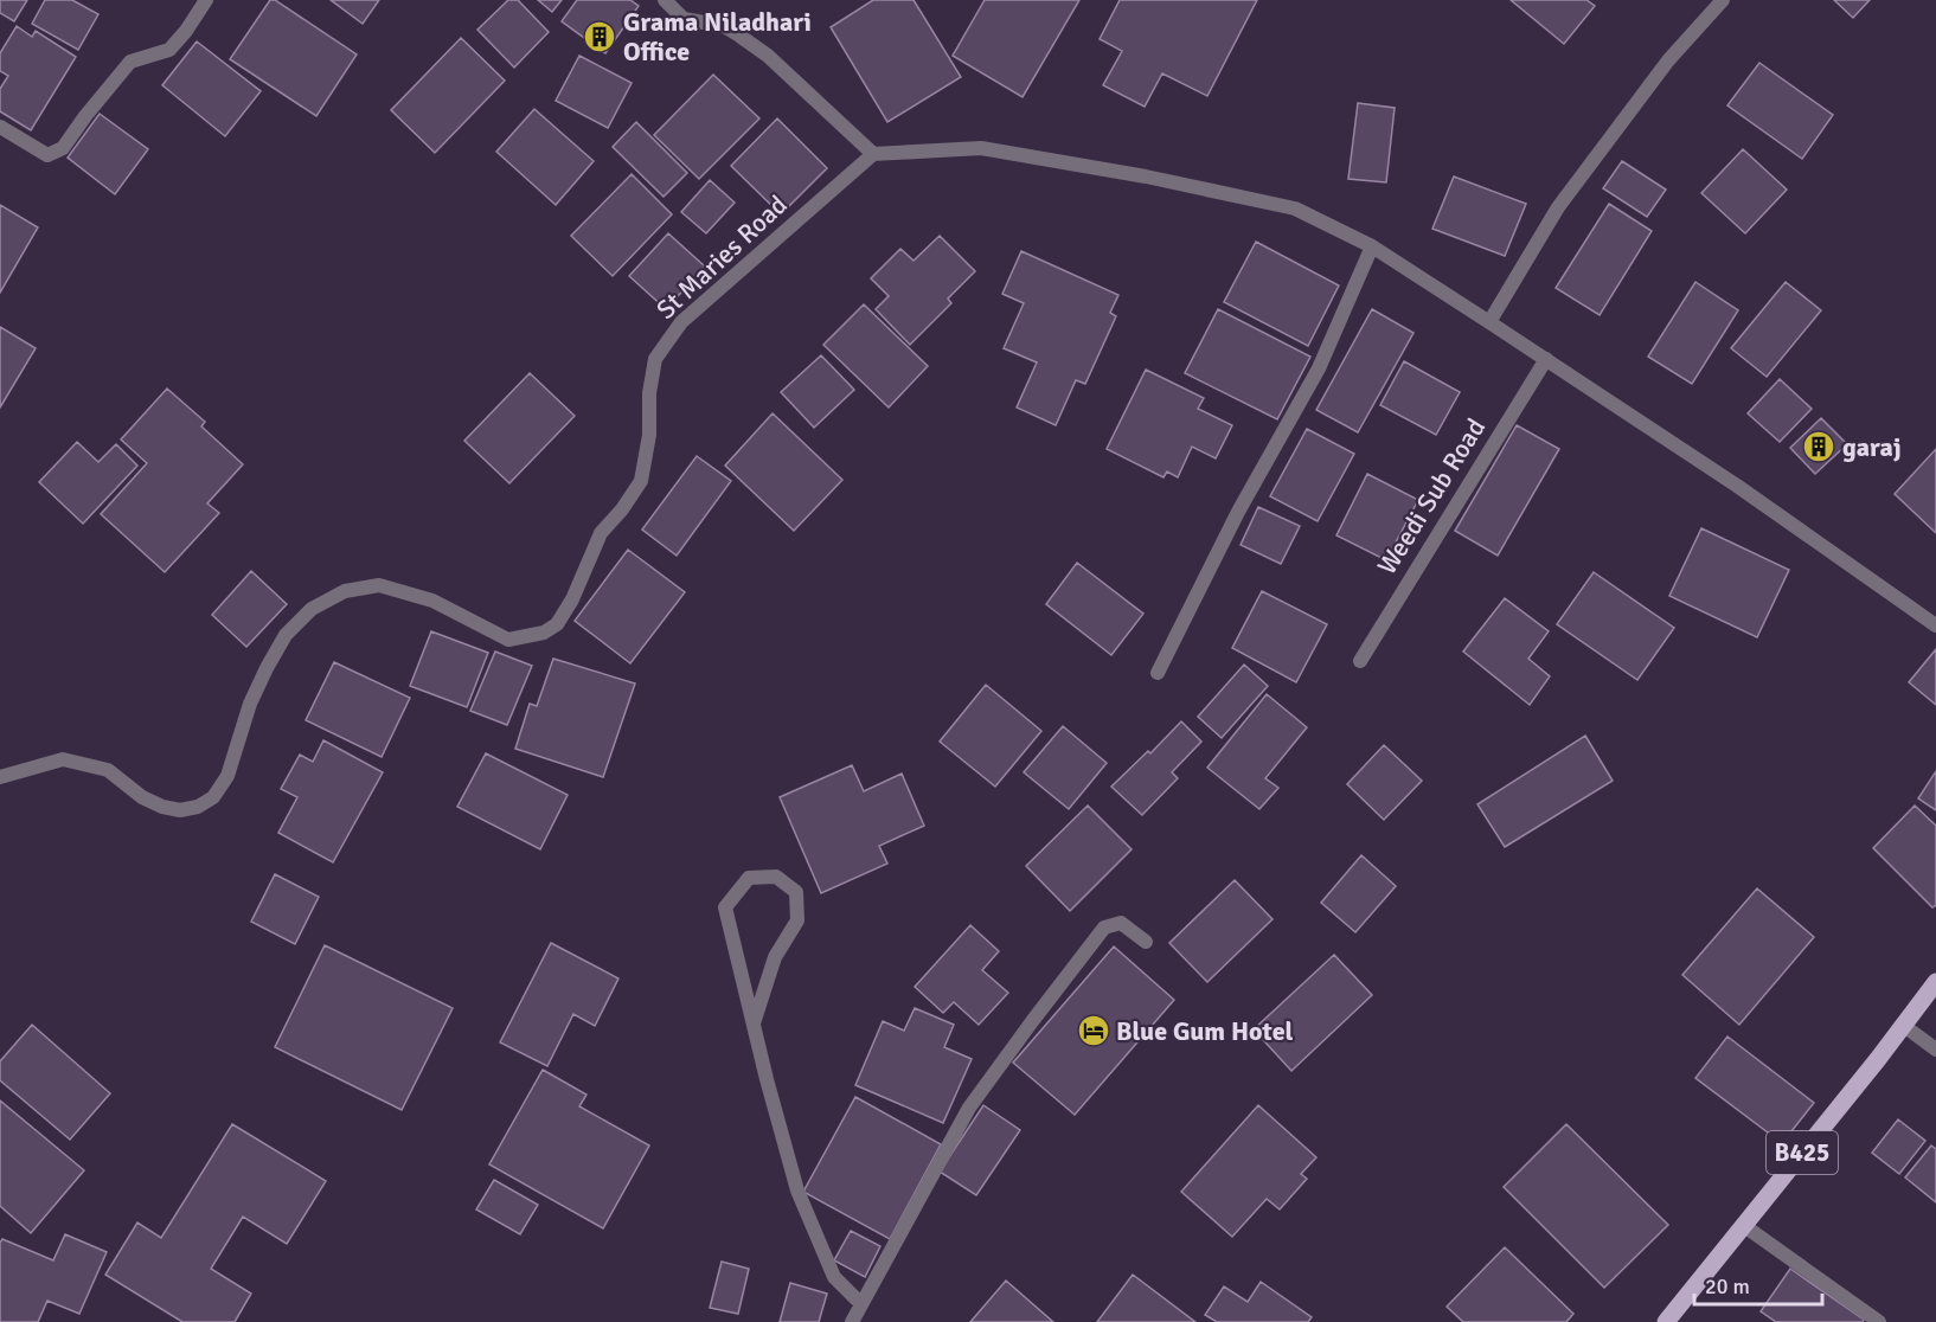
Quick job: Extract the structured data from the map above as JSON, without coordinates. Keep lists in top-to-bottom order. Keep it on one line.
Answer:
{"streets":{"main road":["B425"],"street":["St Maries Road","Weedi Sub Road"]},"places":{"building":["Grama Niladhari Office","garaj"],"hotel":["Blue Gum Hotel"]},"scale_bar":"20 m"}
